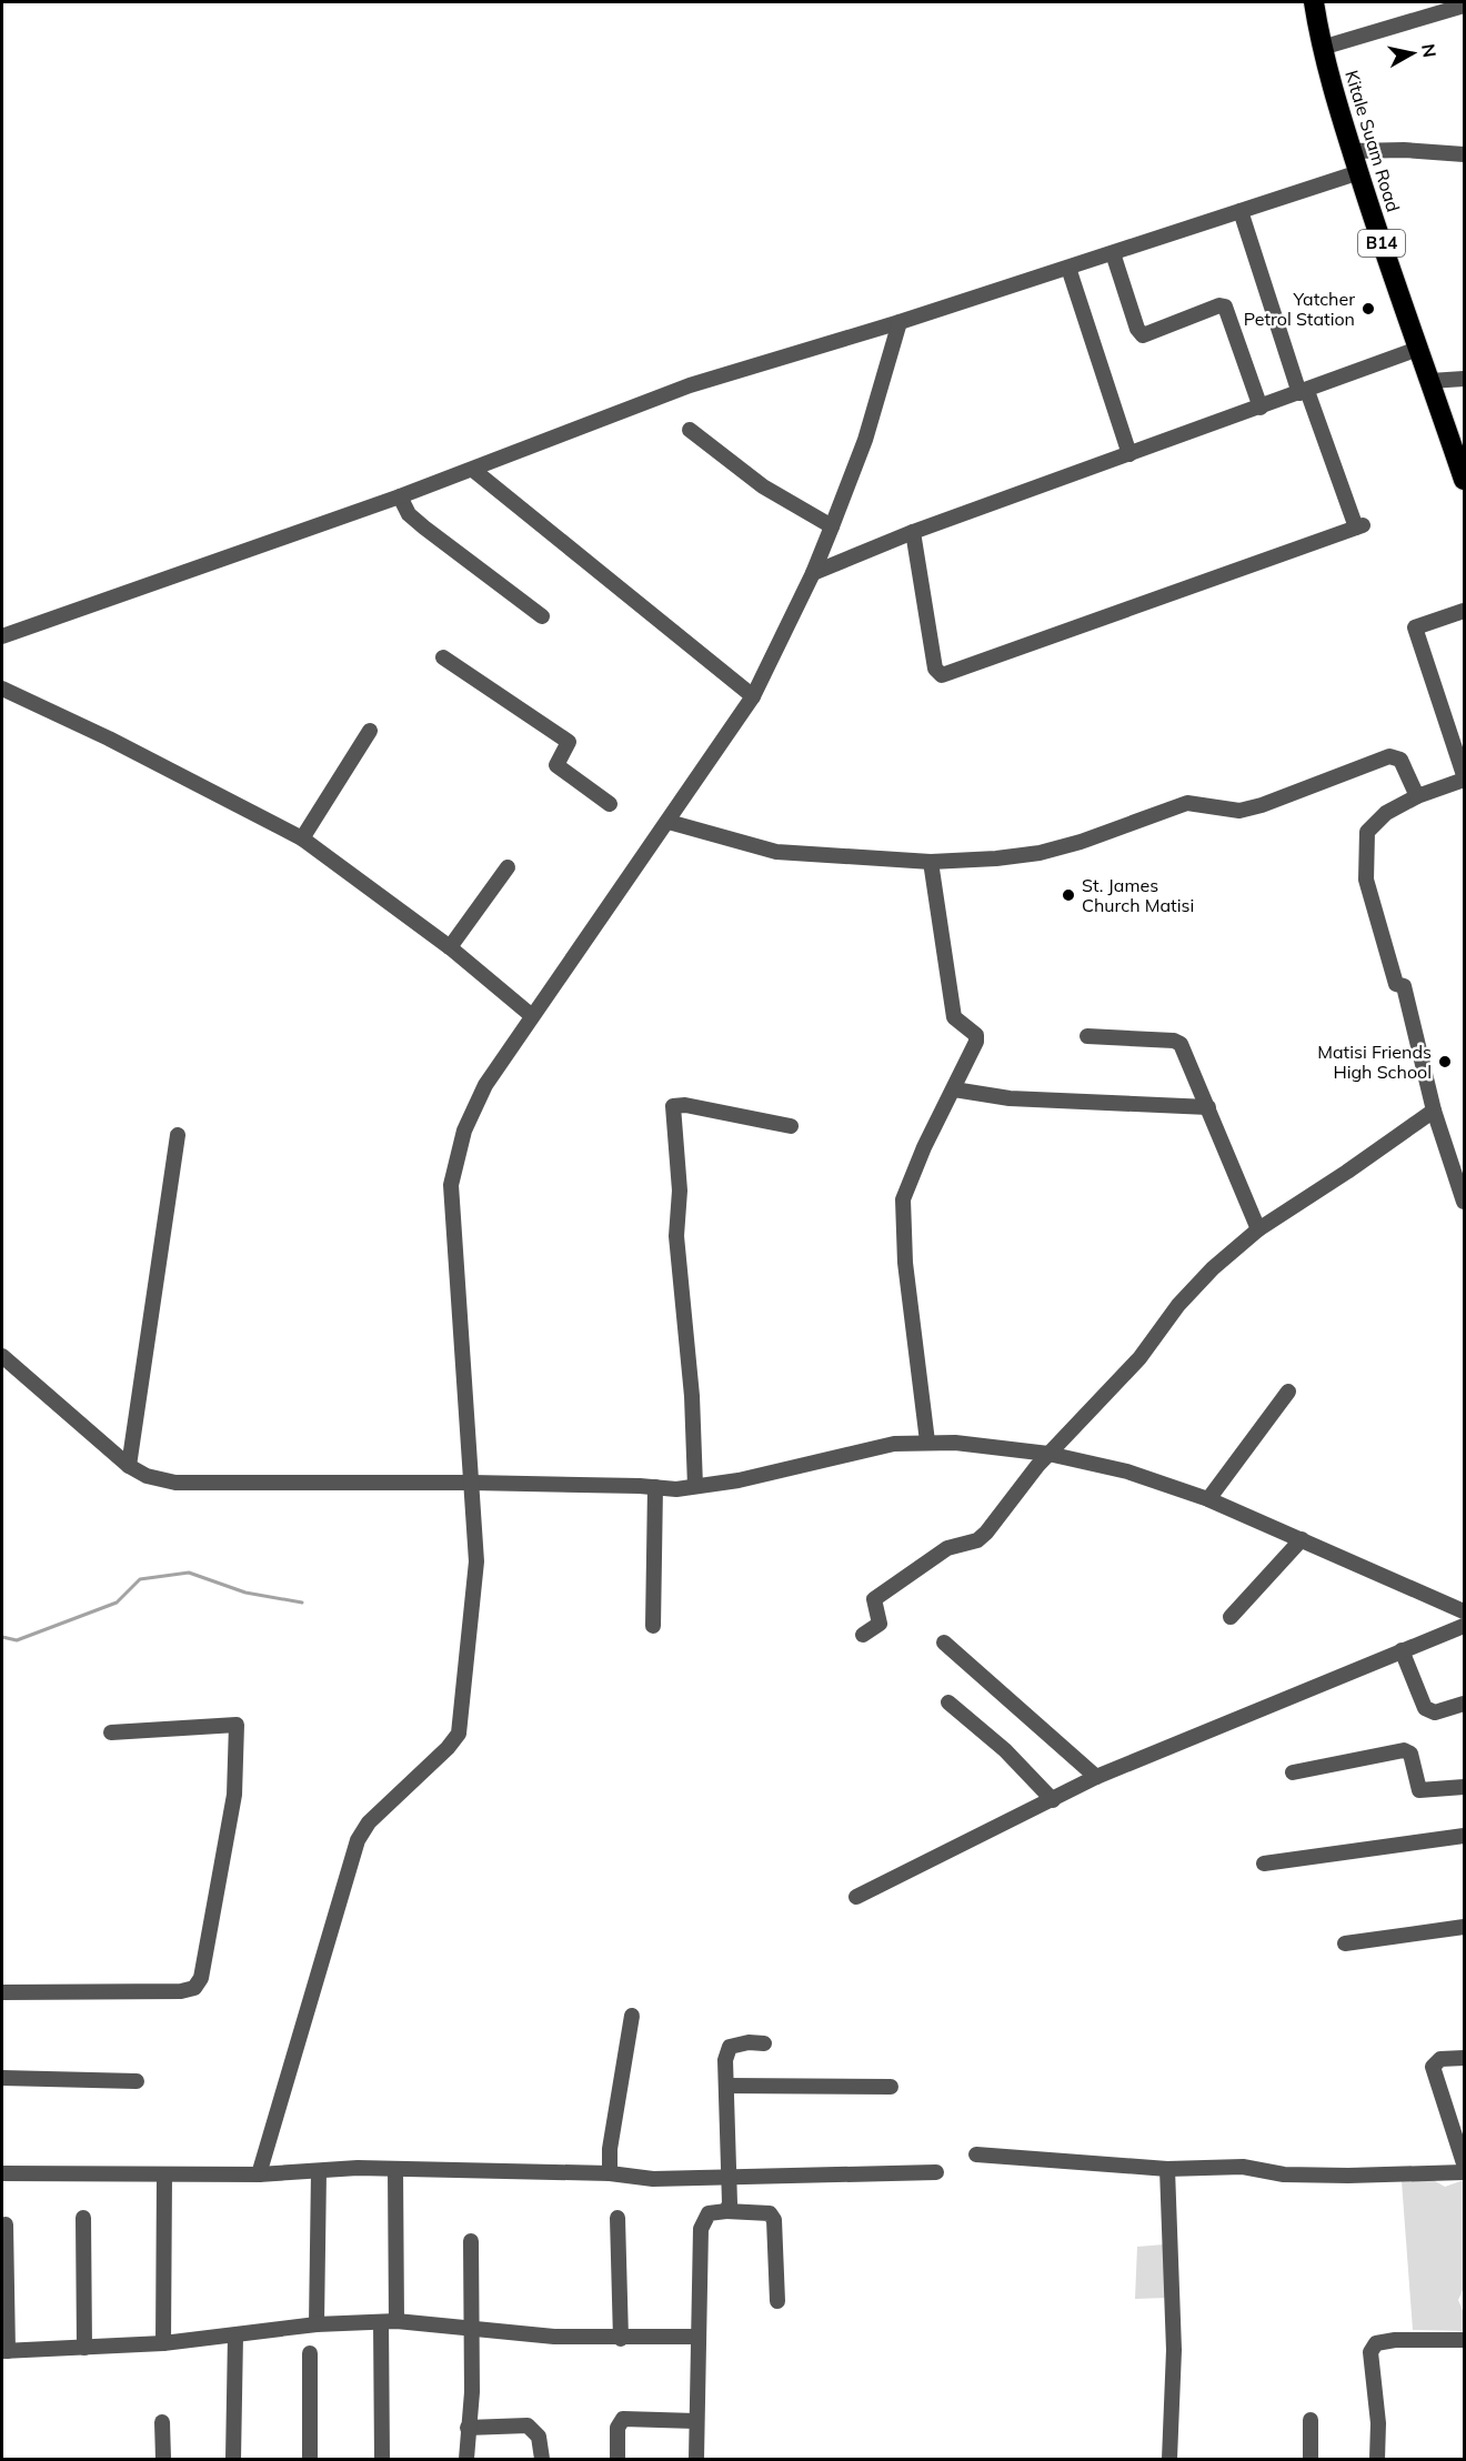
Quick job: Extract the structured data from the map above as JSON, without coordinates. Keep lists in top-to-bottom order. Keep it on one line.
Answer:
{"streets":{"highway":["Kitale Suam Road","B14"]},"places":["Yatcher Petrol Station","St. James Church Matisi","Matisi Friends High School"],"north":"right"}
